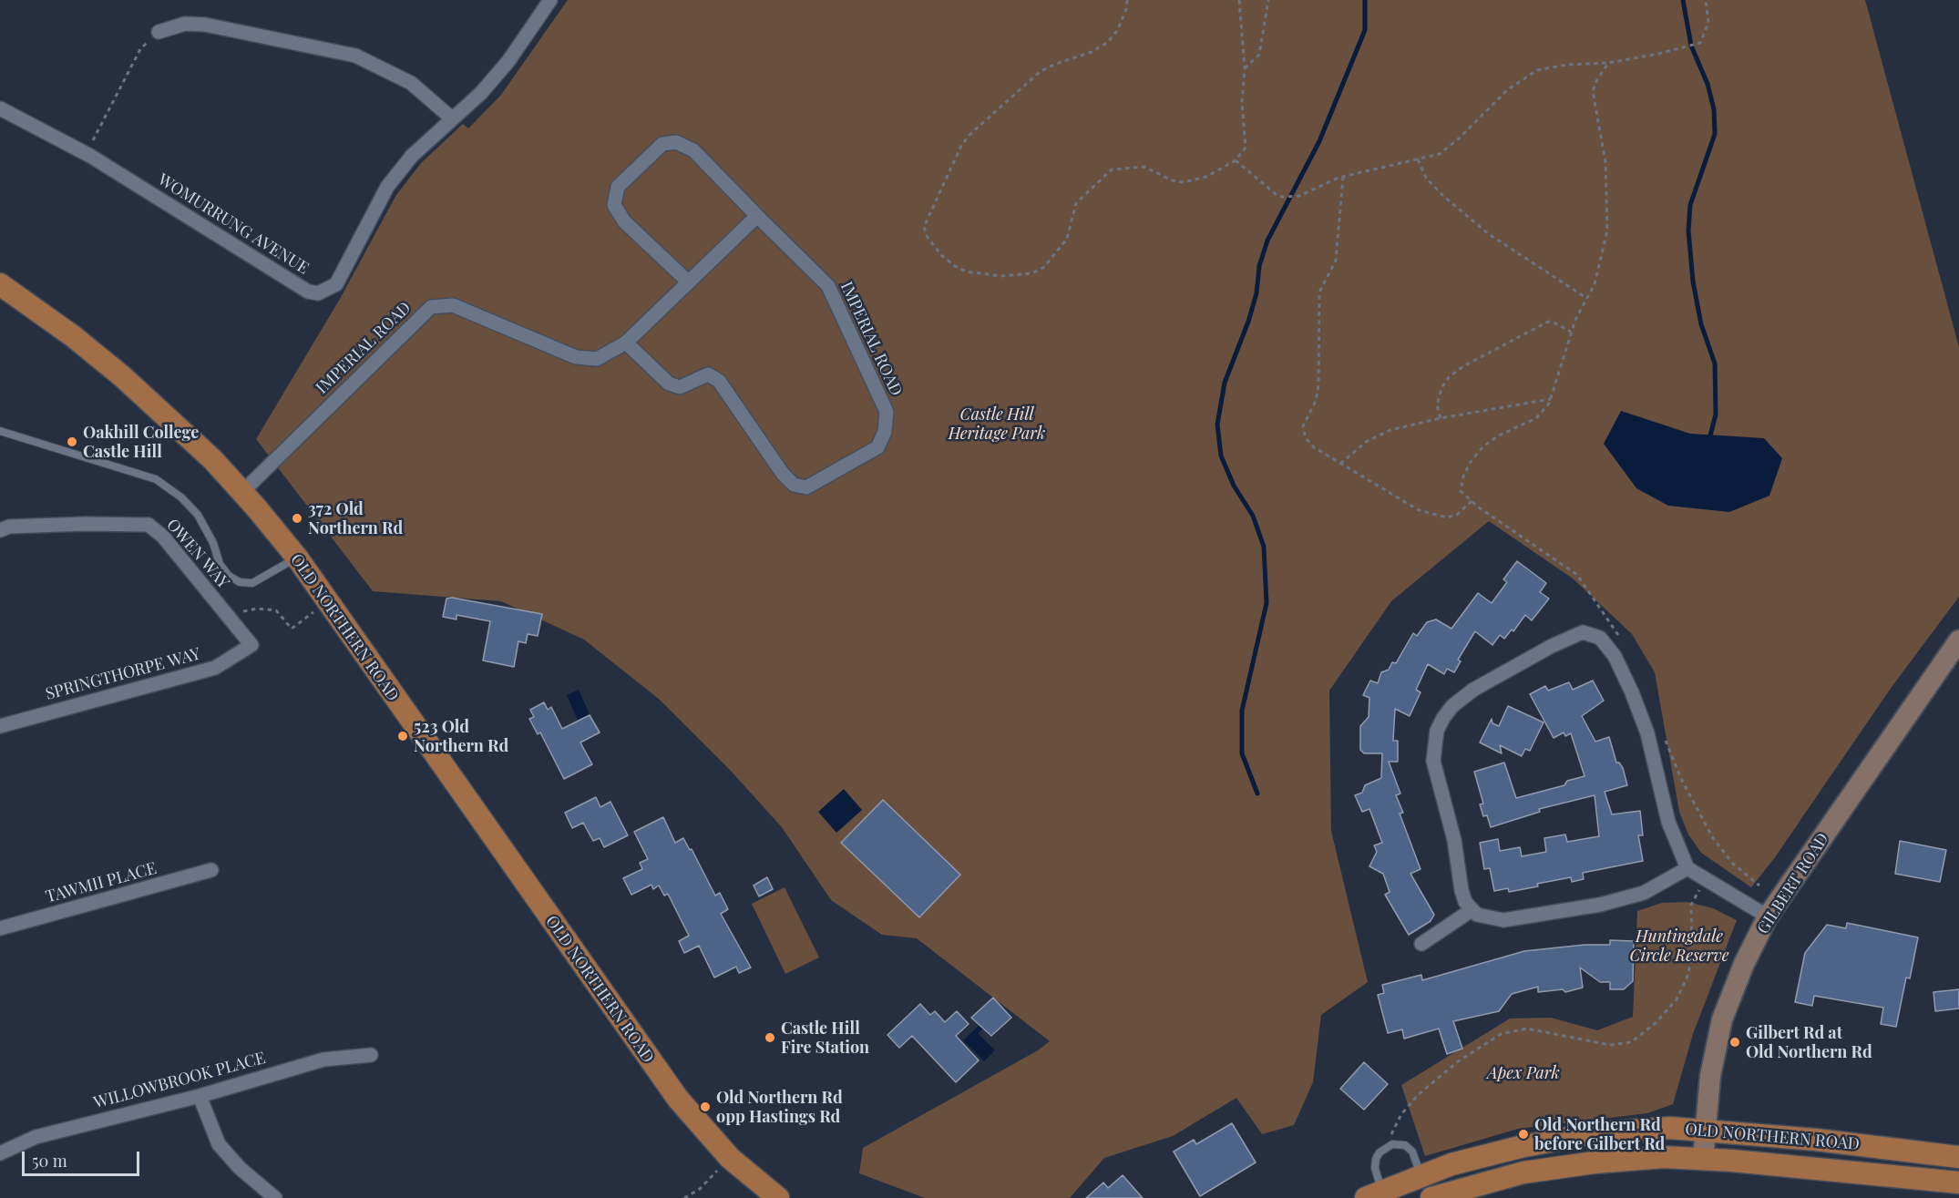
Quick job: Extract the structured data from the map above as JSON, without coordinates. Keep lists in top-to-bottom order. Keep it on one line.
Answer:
{"streets":{"main road":["OLD NORTHERN ROAD","GILBERT ROAD"],"street":["WOMURRUNG AVENUE","IMPERIAL ROAD","OWEN WAY","SPRINGTHORPE WAY","TAWMII PLACE","WILLOWBROOK PLACE"]},"crossings":[["IMPERIAL ROAD","OLD NORTHERN ROAD"],["OWEN WAY","SPRINGTHORPE WAY"],["OLD NORTHERN ROAD","GILBERT ROAD"]],"parks":["Castle Hill Heritage Park","Huntingdale Circle Reserve","Apex Park"],"places":["Oakhill College Castle Hill","372 Old Northern Rd","523 Old Northern Rd","Castle Hill Fire Station","Gilbert Rd at Old Northern Rd","Old Northern Rd opp Hastings Rd","Old Northern Rd before Gilbert Rd"],"scale_bar":"50 m"}
